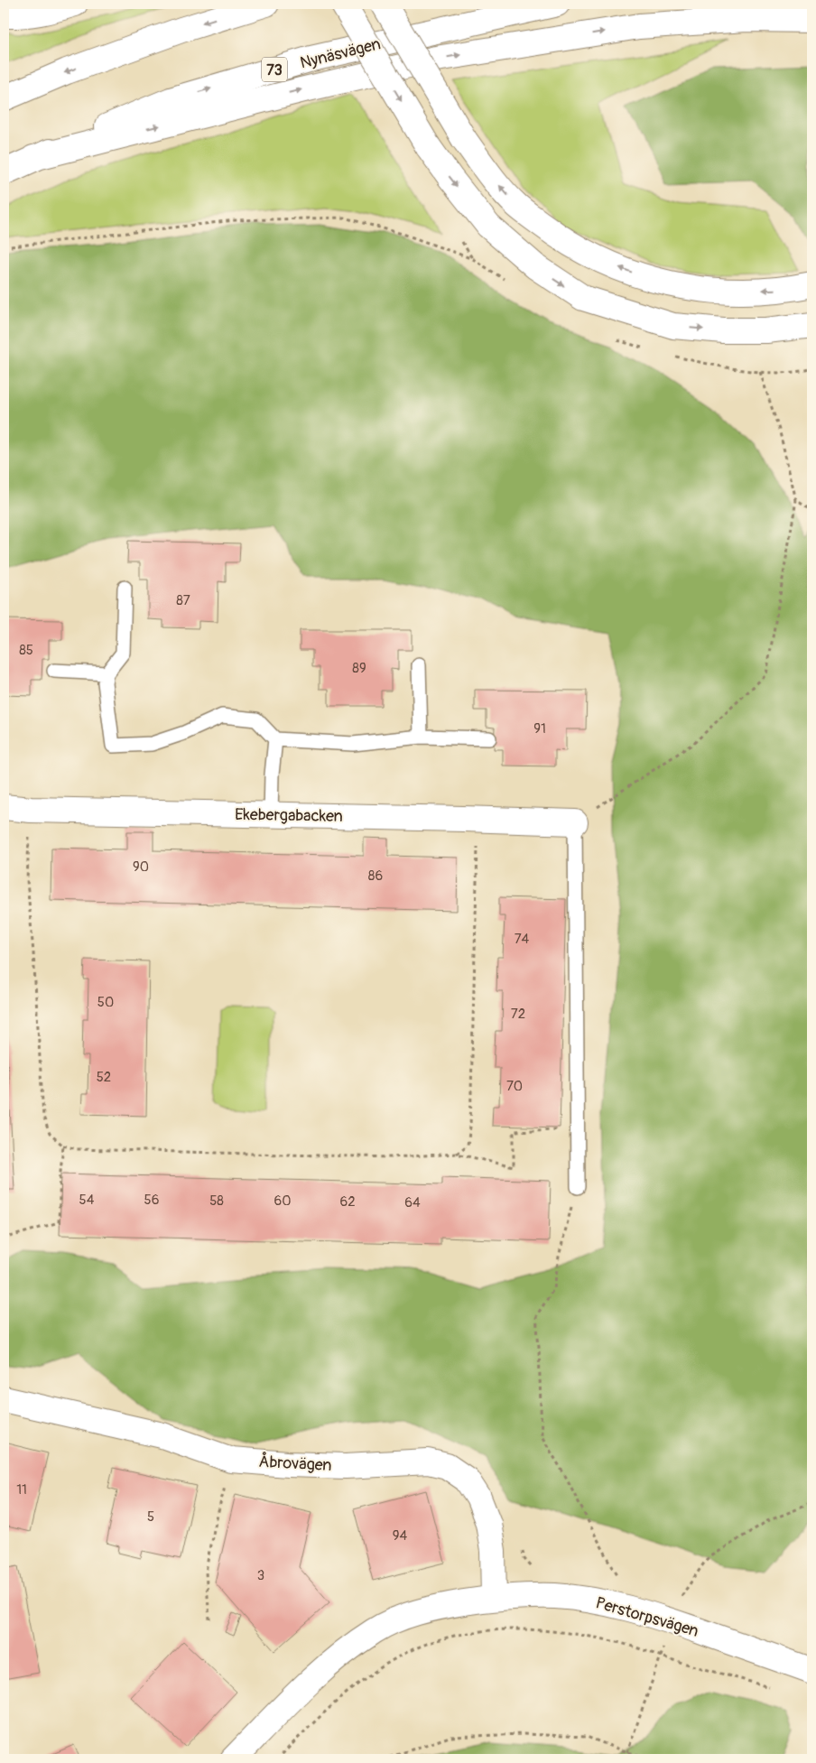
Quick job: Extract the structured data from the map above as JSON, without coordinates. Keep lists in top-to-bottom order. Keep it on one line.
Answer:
{"streets":{"main road":["Nynäsvägen","73","Ekebergabacken","Åbrovägen","Perstorpsvägen"]},"crossings":[["Åbrovägen","Perstorpsvägen"]],"house_numbers":["87","85","89","91","90","86","74","50","72","52","70","54","56","58","60","62","64","11","5","94","3"]}
